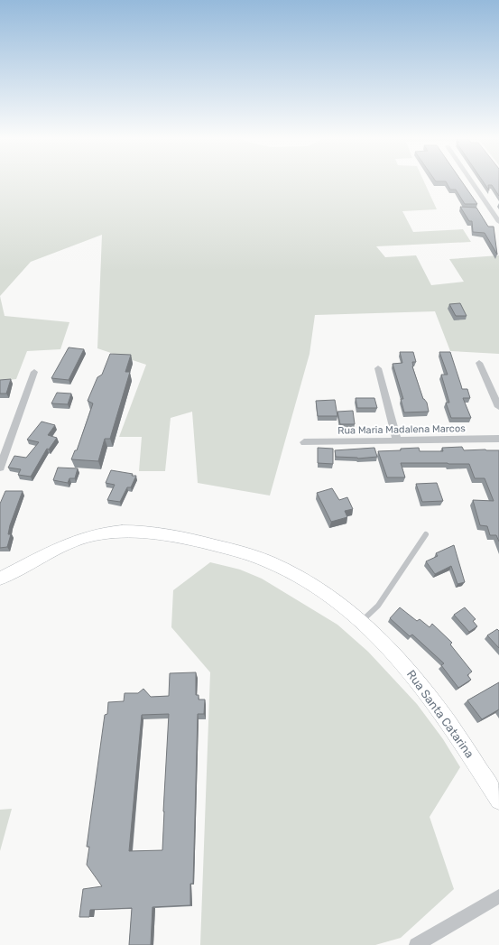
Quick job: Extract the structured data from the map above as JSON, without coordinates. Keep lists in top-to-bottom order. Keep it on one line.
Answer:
{"streets":{"main road":["Rua Santa Catarina"],"street":["Rua Maria Madalena Marcos"]}}
